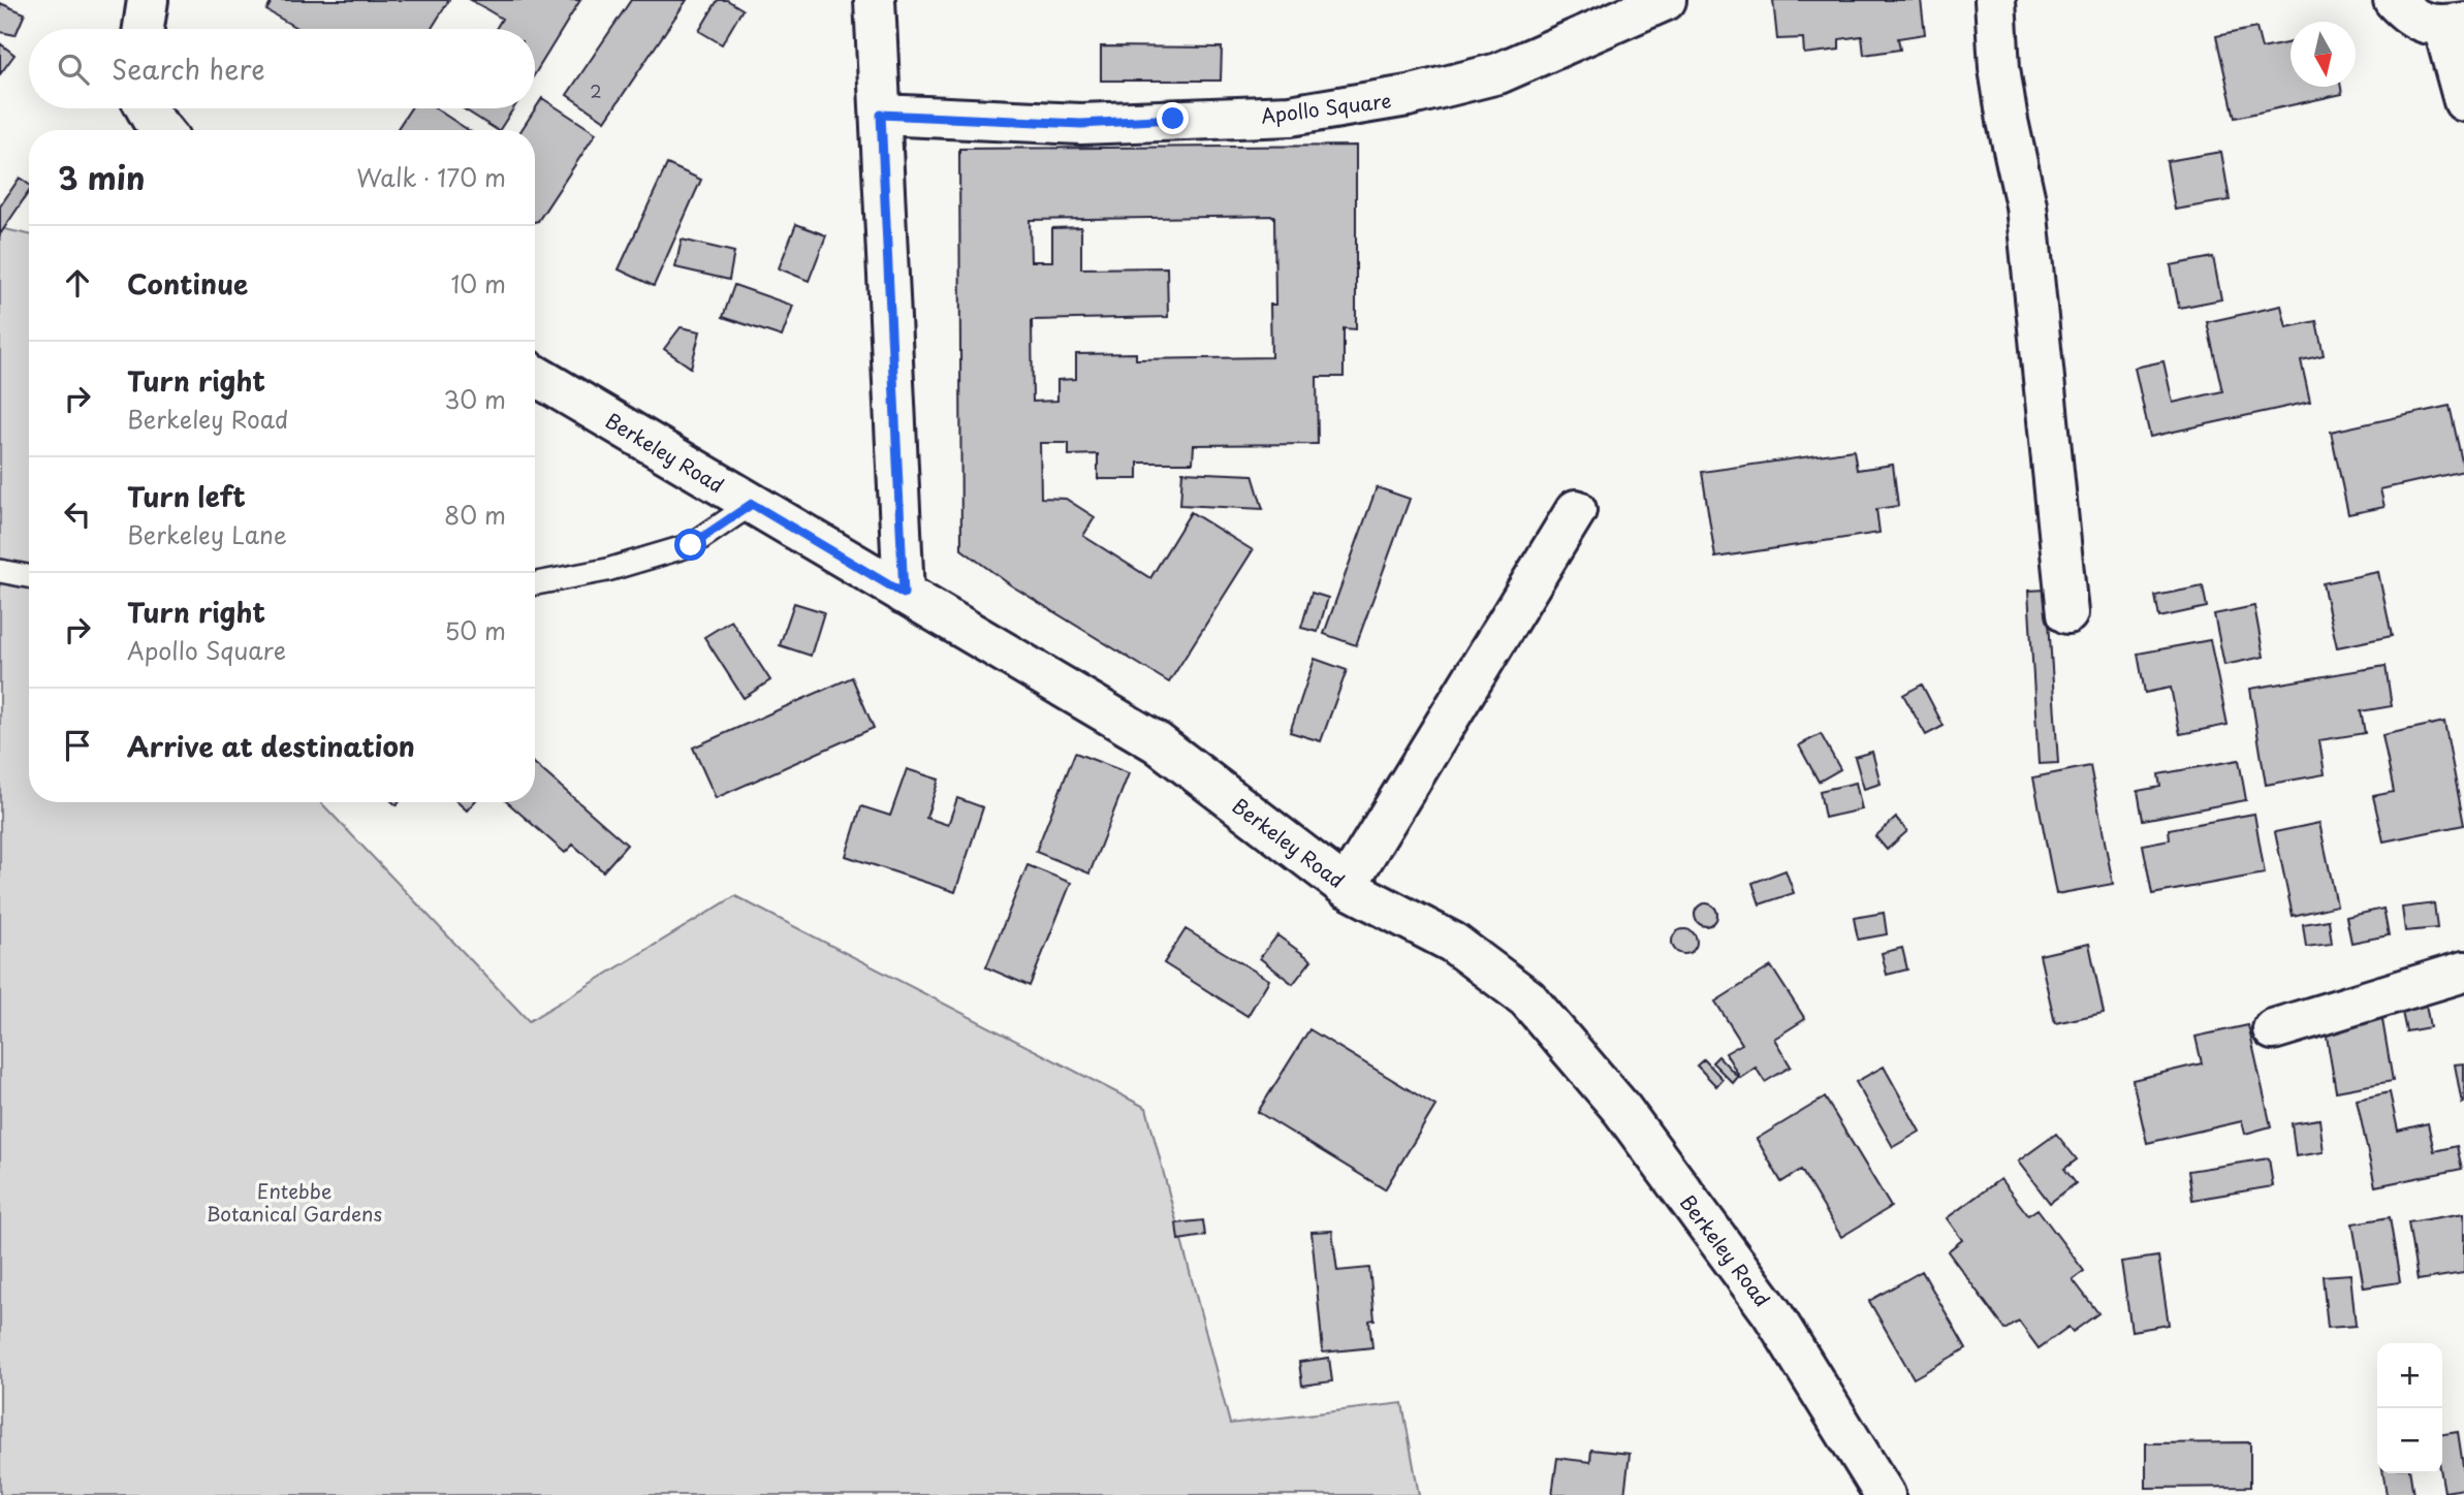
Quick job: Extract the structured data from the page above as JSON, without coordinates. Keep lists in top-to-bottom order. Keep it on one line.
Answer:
{"streets":{"street":["Apollo Square","Berkeley Road"]},"parks":["Entebbe Botanical Gardens"],"house_numbers":["2"],"north":"bottom","page":{"search":"Search here","heading":["3 min","Walk · 170 m"],"list":[["Continue","10 m"],["Turn right","Berkeley Road","30 m"],["Turn left","Berkeley Lane","80 m"],["Turn right","Apollo Square","50 m"],"Arrive at destination"],"map_buttons":["+","−"]}}
